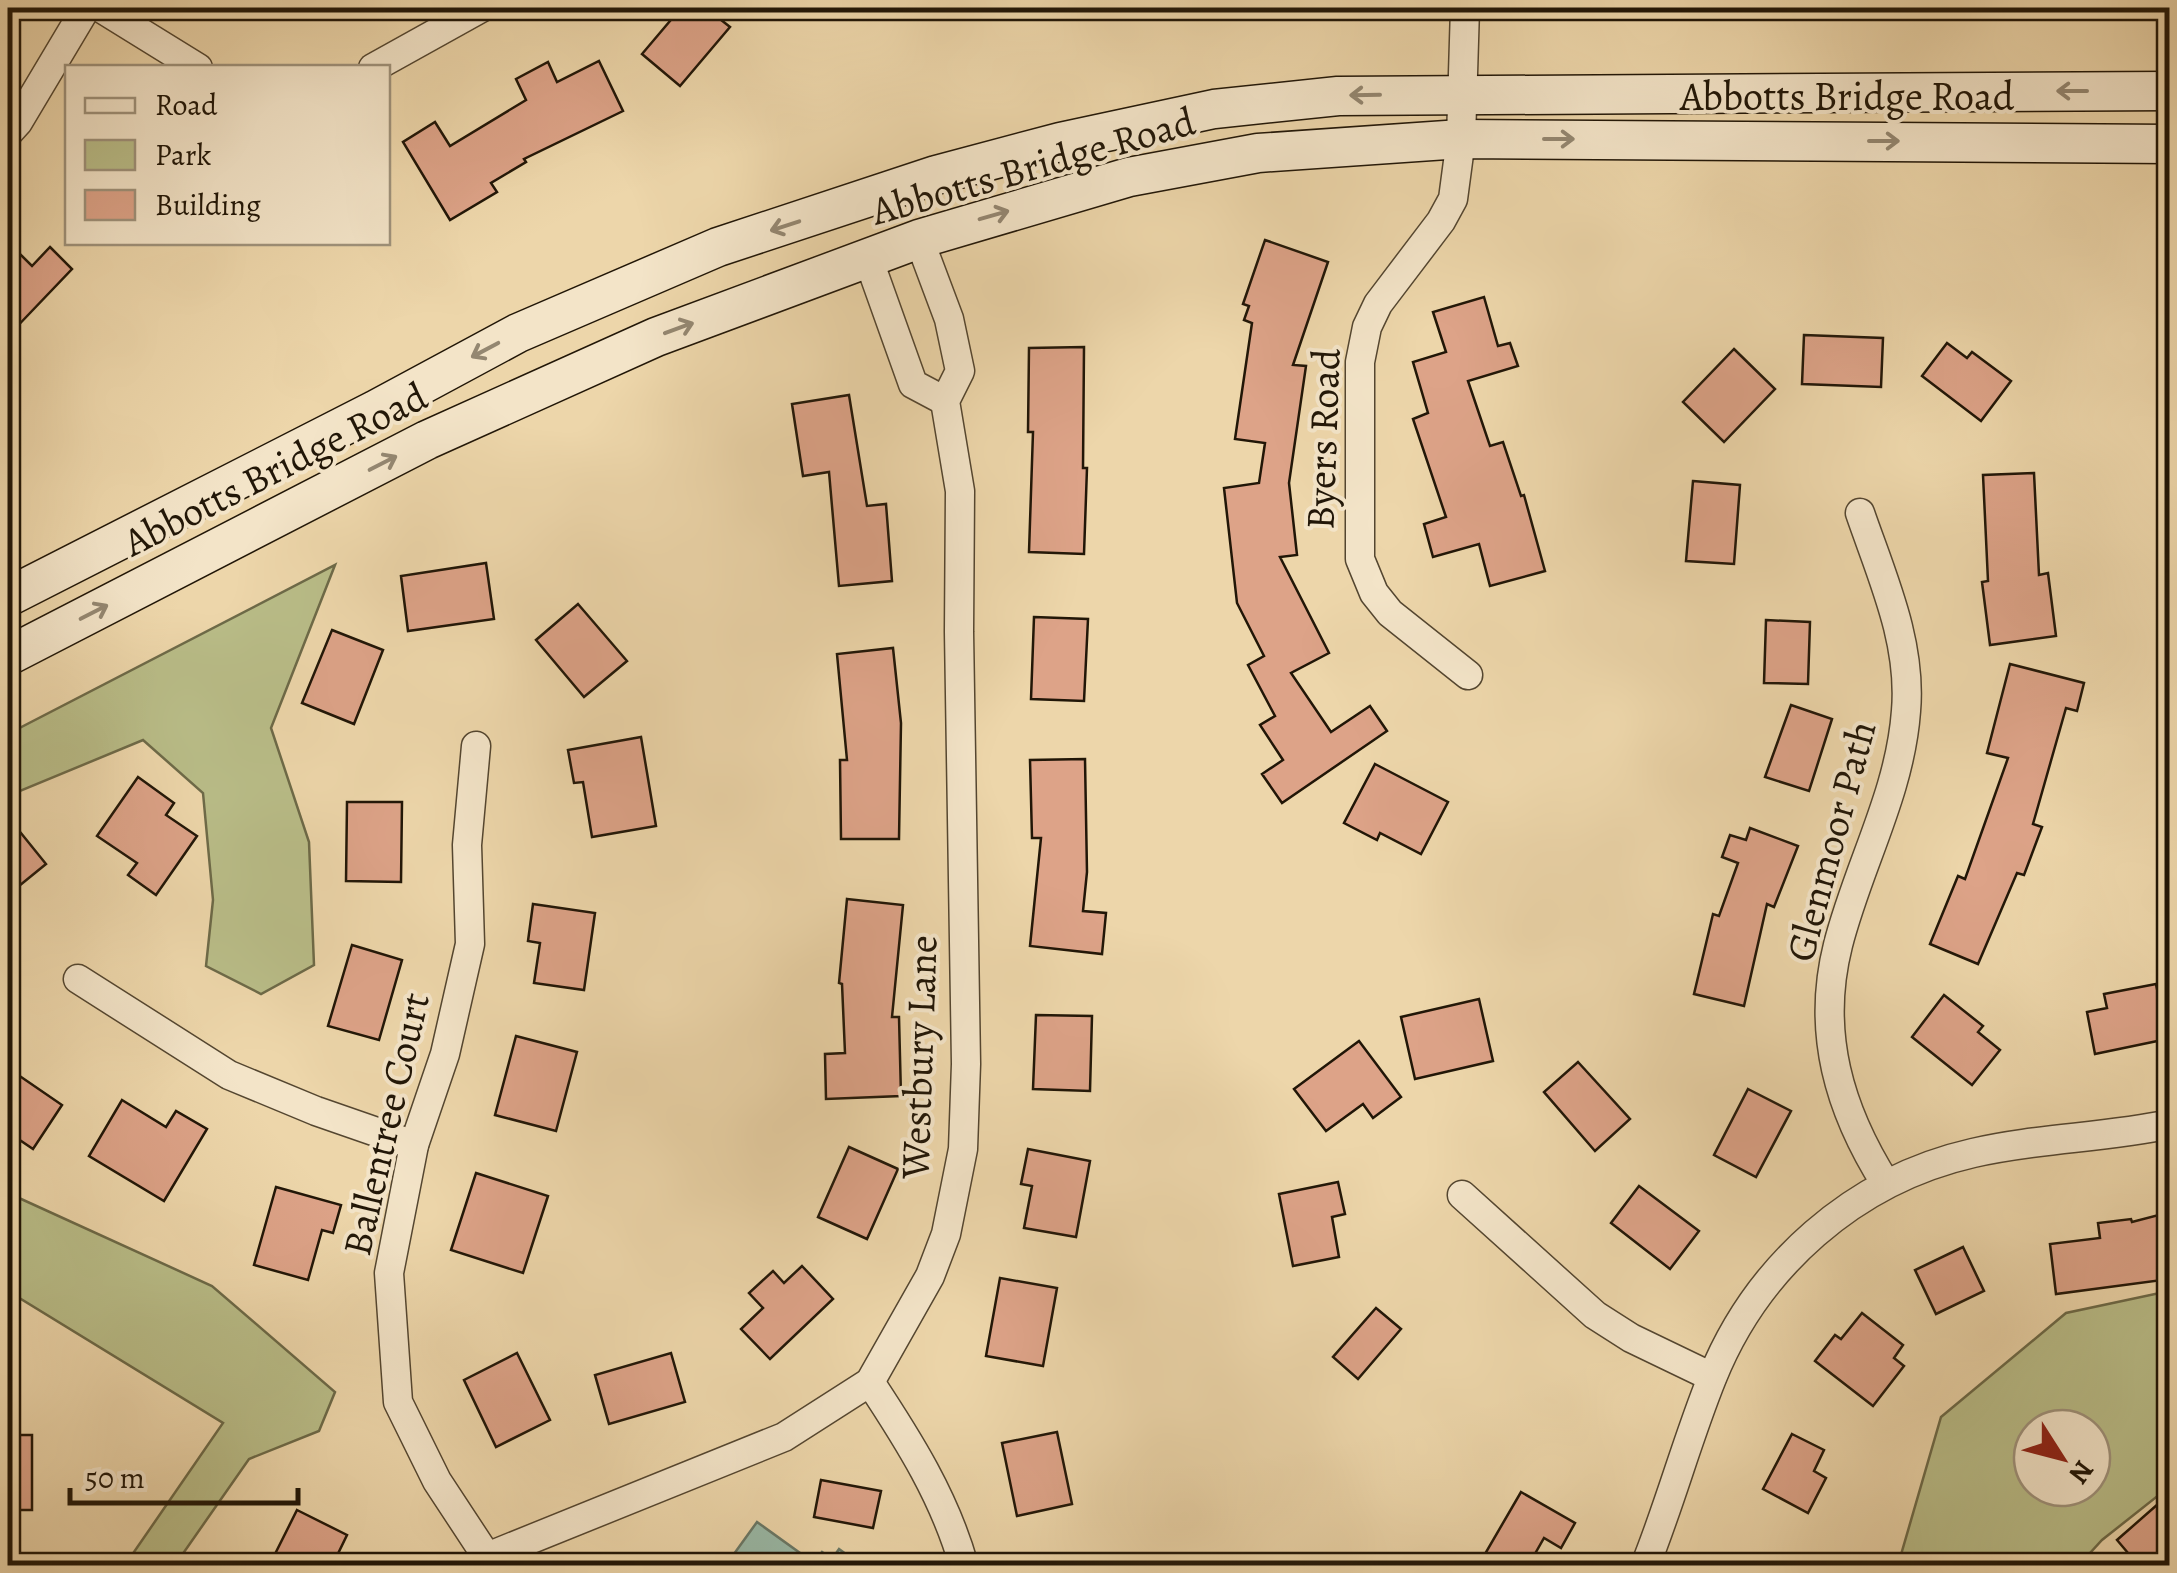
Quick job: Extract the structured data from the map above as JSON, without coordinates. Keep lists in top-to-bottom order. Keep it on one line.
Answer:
{"streets":{"main road":["Abbotts Bridge Road"],"street":["Byers Road","Glenmoor Path","Westbury Lane","Ballentree Court"]},"crossings":[["Abbotts Bridge Road","Byers Road"],["Abbotts Bridge Road","Westbury Lane"],["Westbury Lane","Ballentree Court"]],"legend":["Road","Park","Building"],"scale_bar":"50 m","north":"bottom right"}
